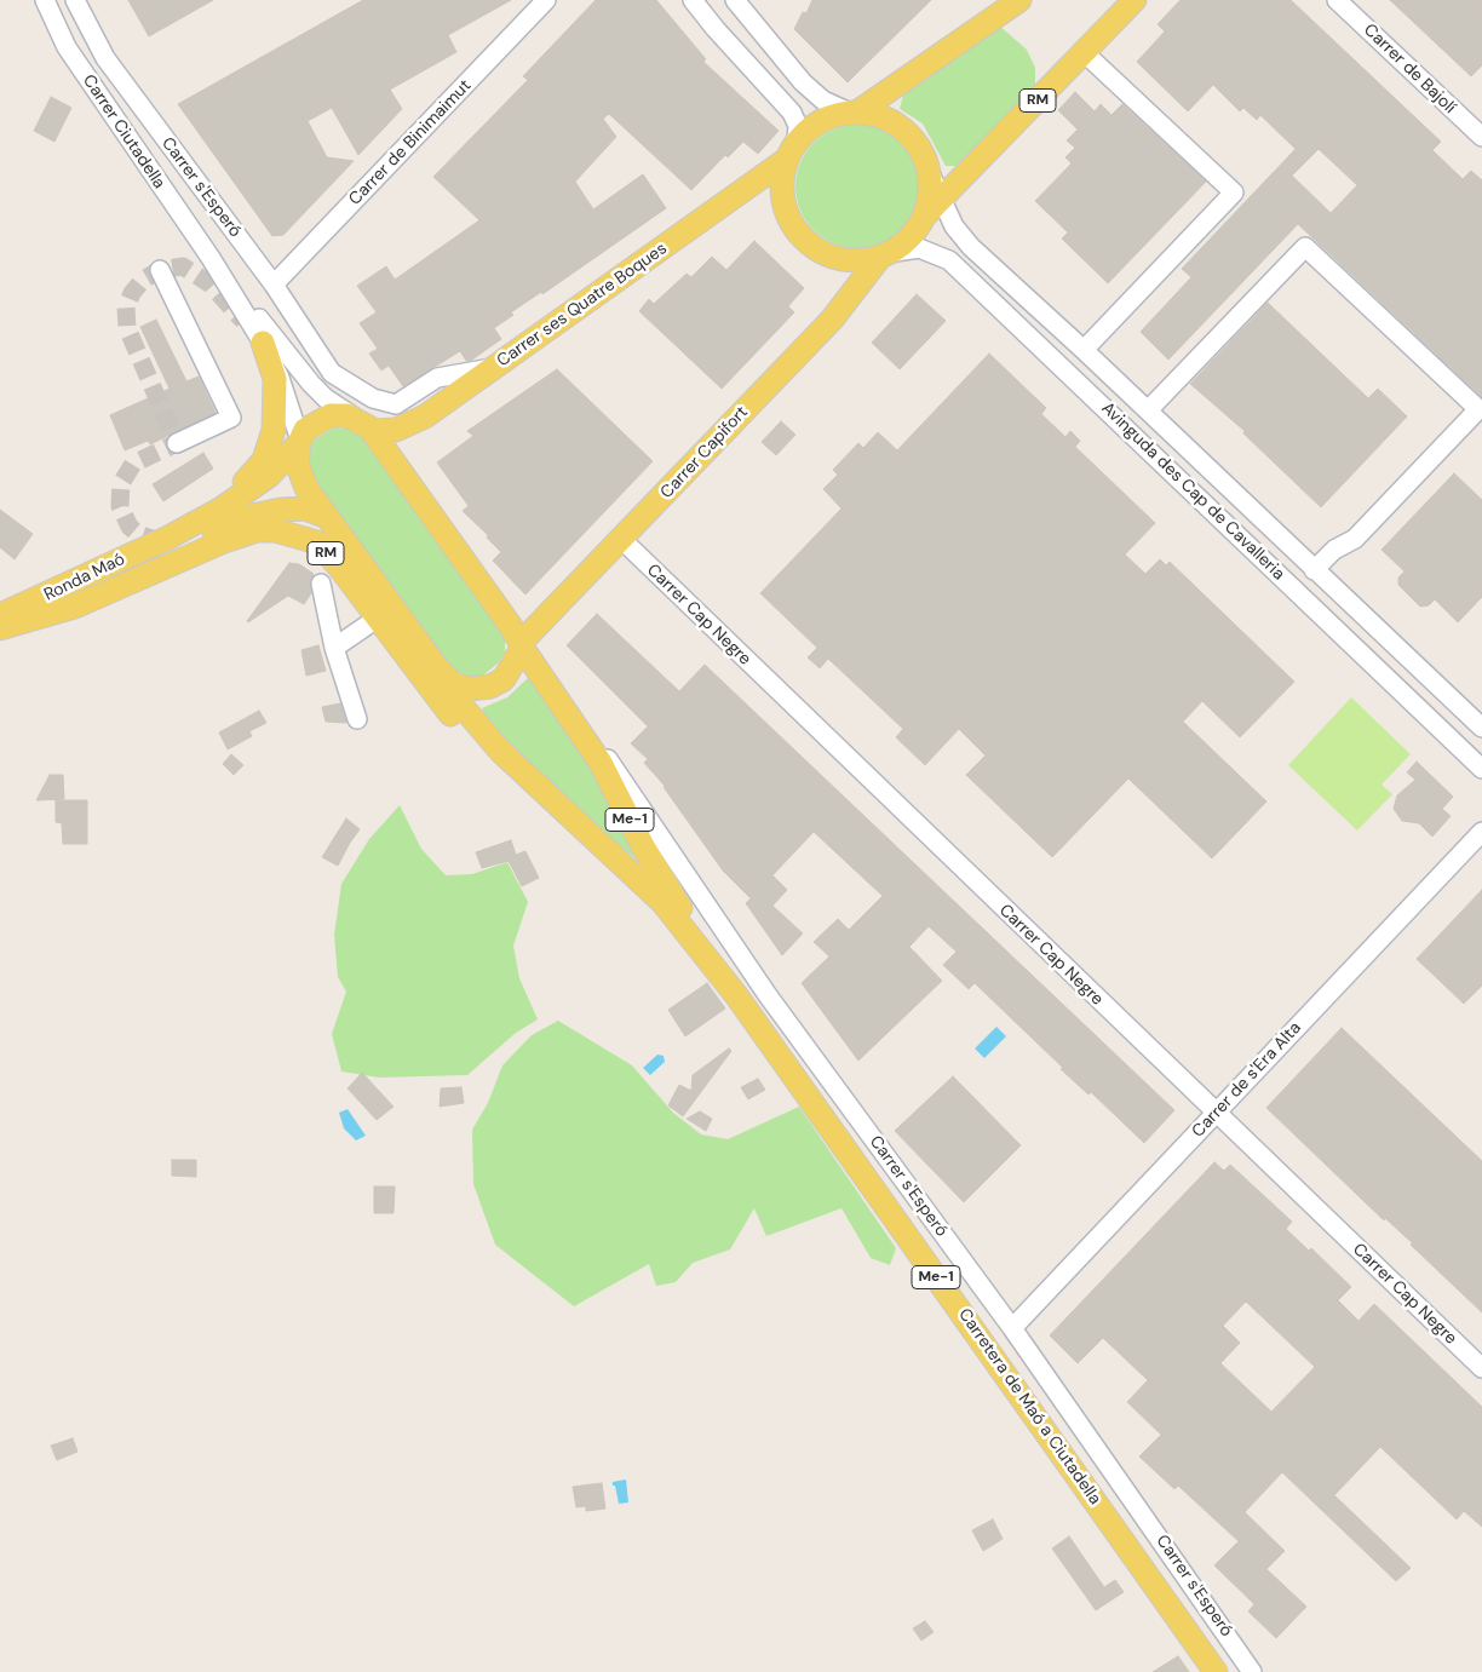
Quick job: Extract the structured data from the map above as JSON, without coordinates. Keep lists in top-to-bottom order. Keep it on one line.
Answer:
{"streets":{"main road":["RM","Carrer ses Quatre Boques","Carrer Capifort","Ronda Maó","Me-1","Carretera de Maó a Ciutadella"],"street":["Carrer de Bajolí","Carrer Ciutadella","Carrer de Binimaimut","Carrer s'Esperó","Avinguda des Cap de Cavalleria","Carrer Cap Negre","Carrer de s'Era Alta"]},"crossings":[["RM","Carrer Ciutadella"],["RM","Carrer ses Quatre Boques"],["RM","Carrer Capifort"],["RM","Avinguda des Cap de Cavalleria"],["RM","Carretera de Maó a Ciutadella"],["Carrer Ciutadella","Carrer ses Quatre Boques"],["Carrer Ciutadella","Carretera de Maó a Ciutadella"],["Carrer de Binimaimut","Carrer s'Esperó"],["Carrer s'Esperó","Carrer ses Quatre Boques"],["Carrer s'Esperó","Carrer de s'Era Alta"],["Carrer s'Esperó","Carretera de Maó a Ciutadella"],["Carrer ses Quatre Boques","Carrer Capifort"],["Carrer ses Quatre Boques","Avinguda des Cap de Cavalleria"],["Carrer ses Quatre Boques","Ronda Maó"],["Carrer ses Quatre Boques","Carretera de Maó a Ciutadella"],["Carrer Capifort","Avinguda des Cap de Cavalleria"],["Carrer Capifort","Carrer Cap Negre"],["Carrer Capifort","Carretera de Maó a Ciutadella"],["Carrer Cap Negre","Carrer de s'Era Alta"]]}
